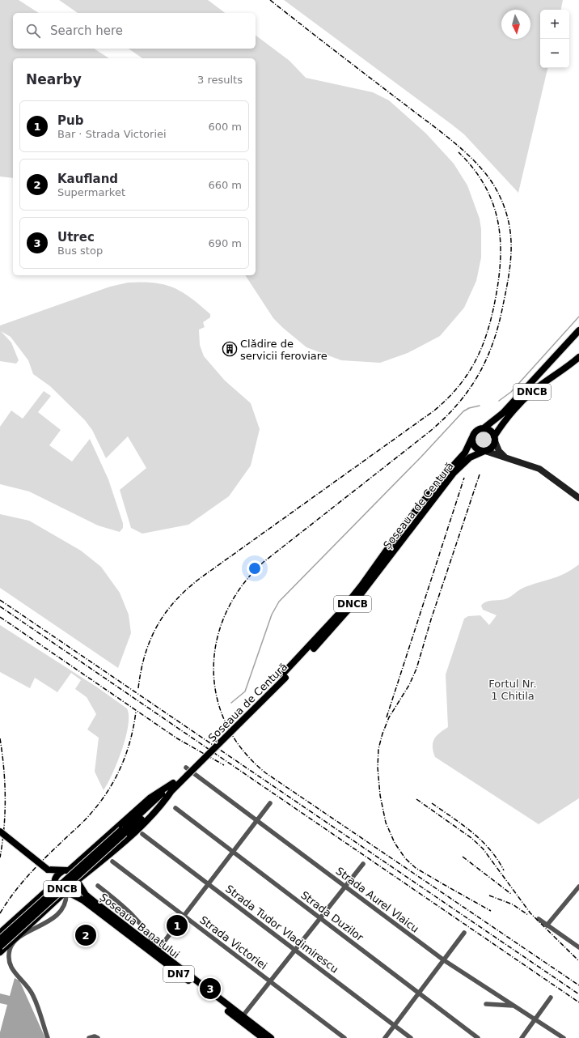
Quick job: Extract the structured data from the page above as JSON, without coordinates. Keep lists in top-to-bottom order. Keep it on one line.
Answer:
{"streets":{"main road":["DNCB","Șoseaua de Centură","Șoseaua Banatului","DN7"],"street":["Strada Aurel Vlaicu","Strada Duzilor","Strada Tudor Vladimirescu","Strada Victoriei"]},"crossings":[["Șoseaua de Centură","Strada Aurel Vlaicu"],["Șoseaua Banatului","DN7"]],"parks":["Fortul Nr. 1 Chitila"],"places":{"building":["Clădire de servicii feroviare"]},"north":"bottom","page":{"map_buttons":["+","−"],"search":"Search here","heading":["Nearby","3 results"],"list":[{"mark":"1","name":"Pub","note":"Bar · Strada Victoriei","value":"600 m"},{"mark":"2","name":"Kaufland","note":"Supermarket","value":"660 m"},{"mark":"3","name":"Utrec","note":"Bus stop","value":"690 m"}],"pins":["1","2","3"]}}
